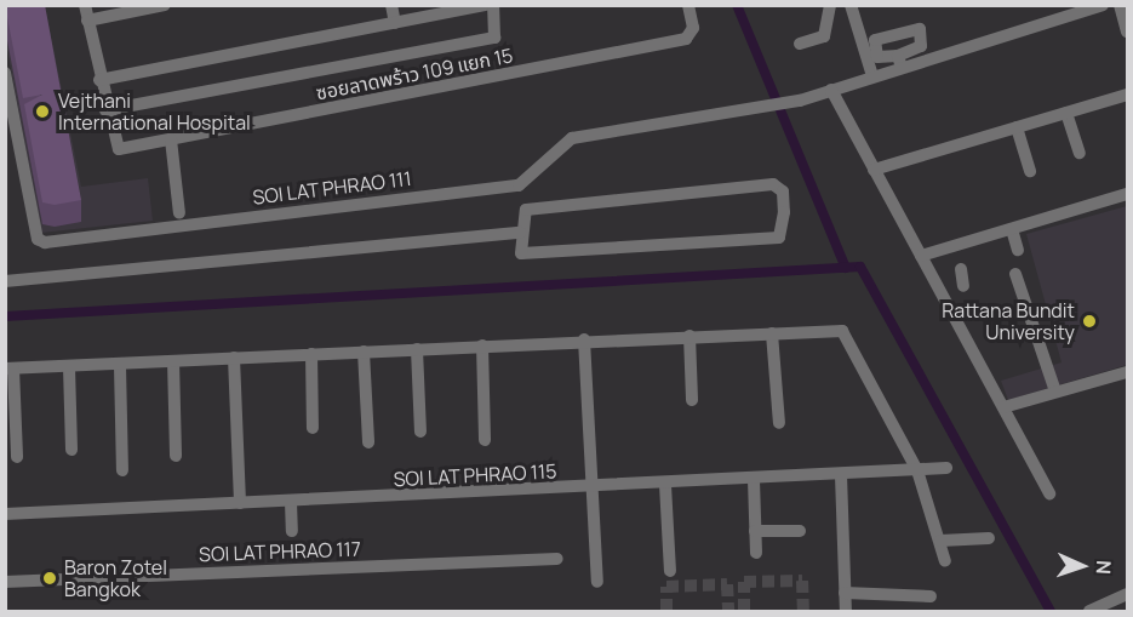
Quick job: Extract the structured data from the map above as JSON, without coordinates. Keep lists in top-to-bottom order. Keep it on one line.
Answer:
{"streets":{"street":["ซอยลาดพร้าว 109 แยก 15","SOI LAT PHRAO 111","SOI LAT PHRAO 115","SOI LAT PHRAO 117"]},"places":["Vejthani International Hospital","Rattana Bundit University","Baron Zotel Bangkok"],"north":"right"}
